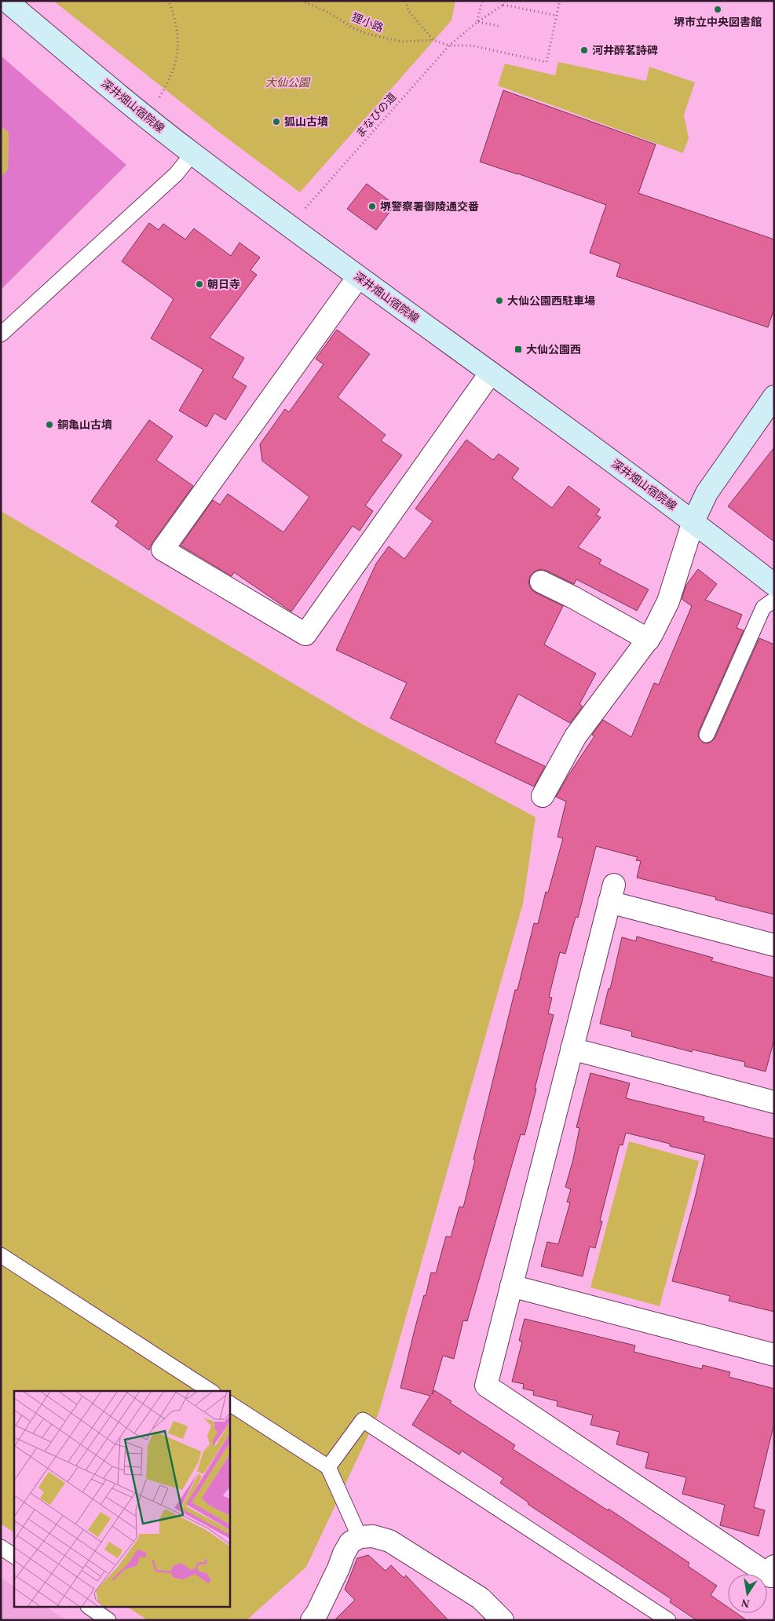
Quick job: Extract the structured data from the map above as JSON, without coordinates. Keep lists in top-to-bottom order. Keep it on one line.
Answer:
{"streets":{"main road":["深井畑山宿院線"],"path":["狸小路","まなびの道"]},"parks":["大仙公園"],"places":{"other":["堺市立中央図書館","河井醉茗詩碑","狐山古墳","堺警察署御陵通交番","朝日寺","大仙公園西駐車場","銅亀山古墳"],"transit":["大仙公園西"]},"north":"bottom"}
